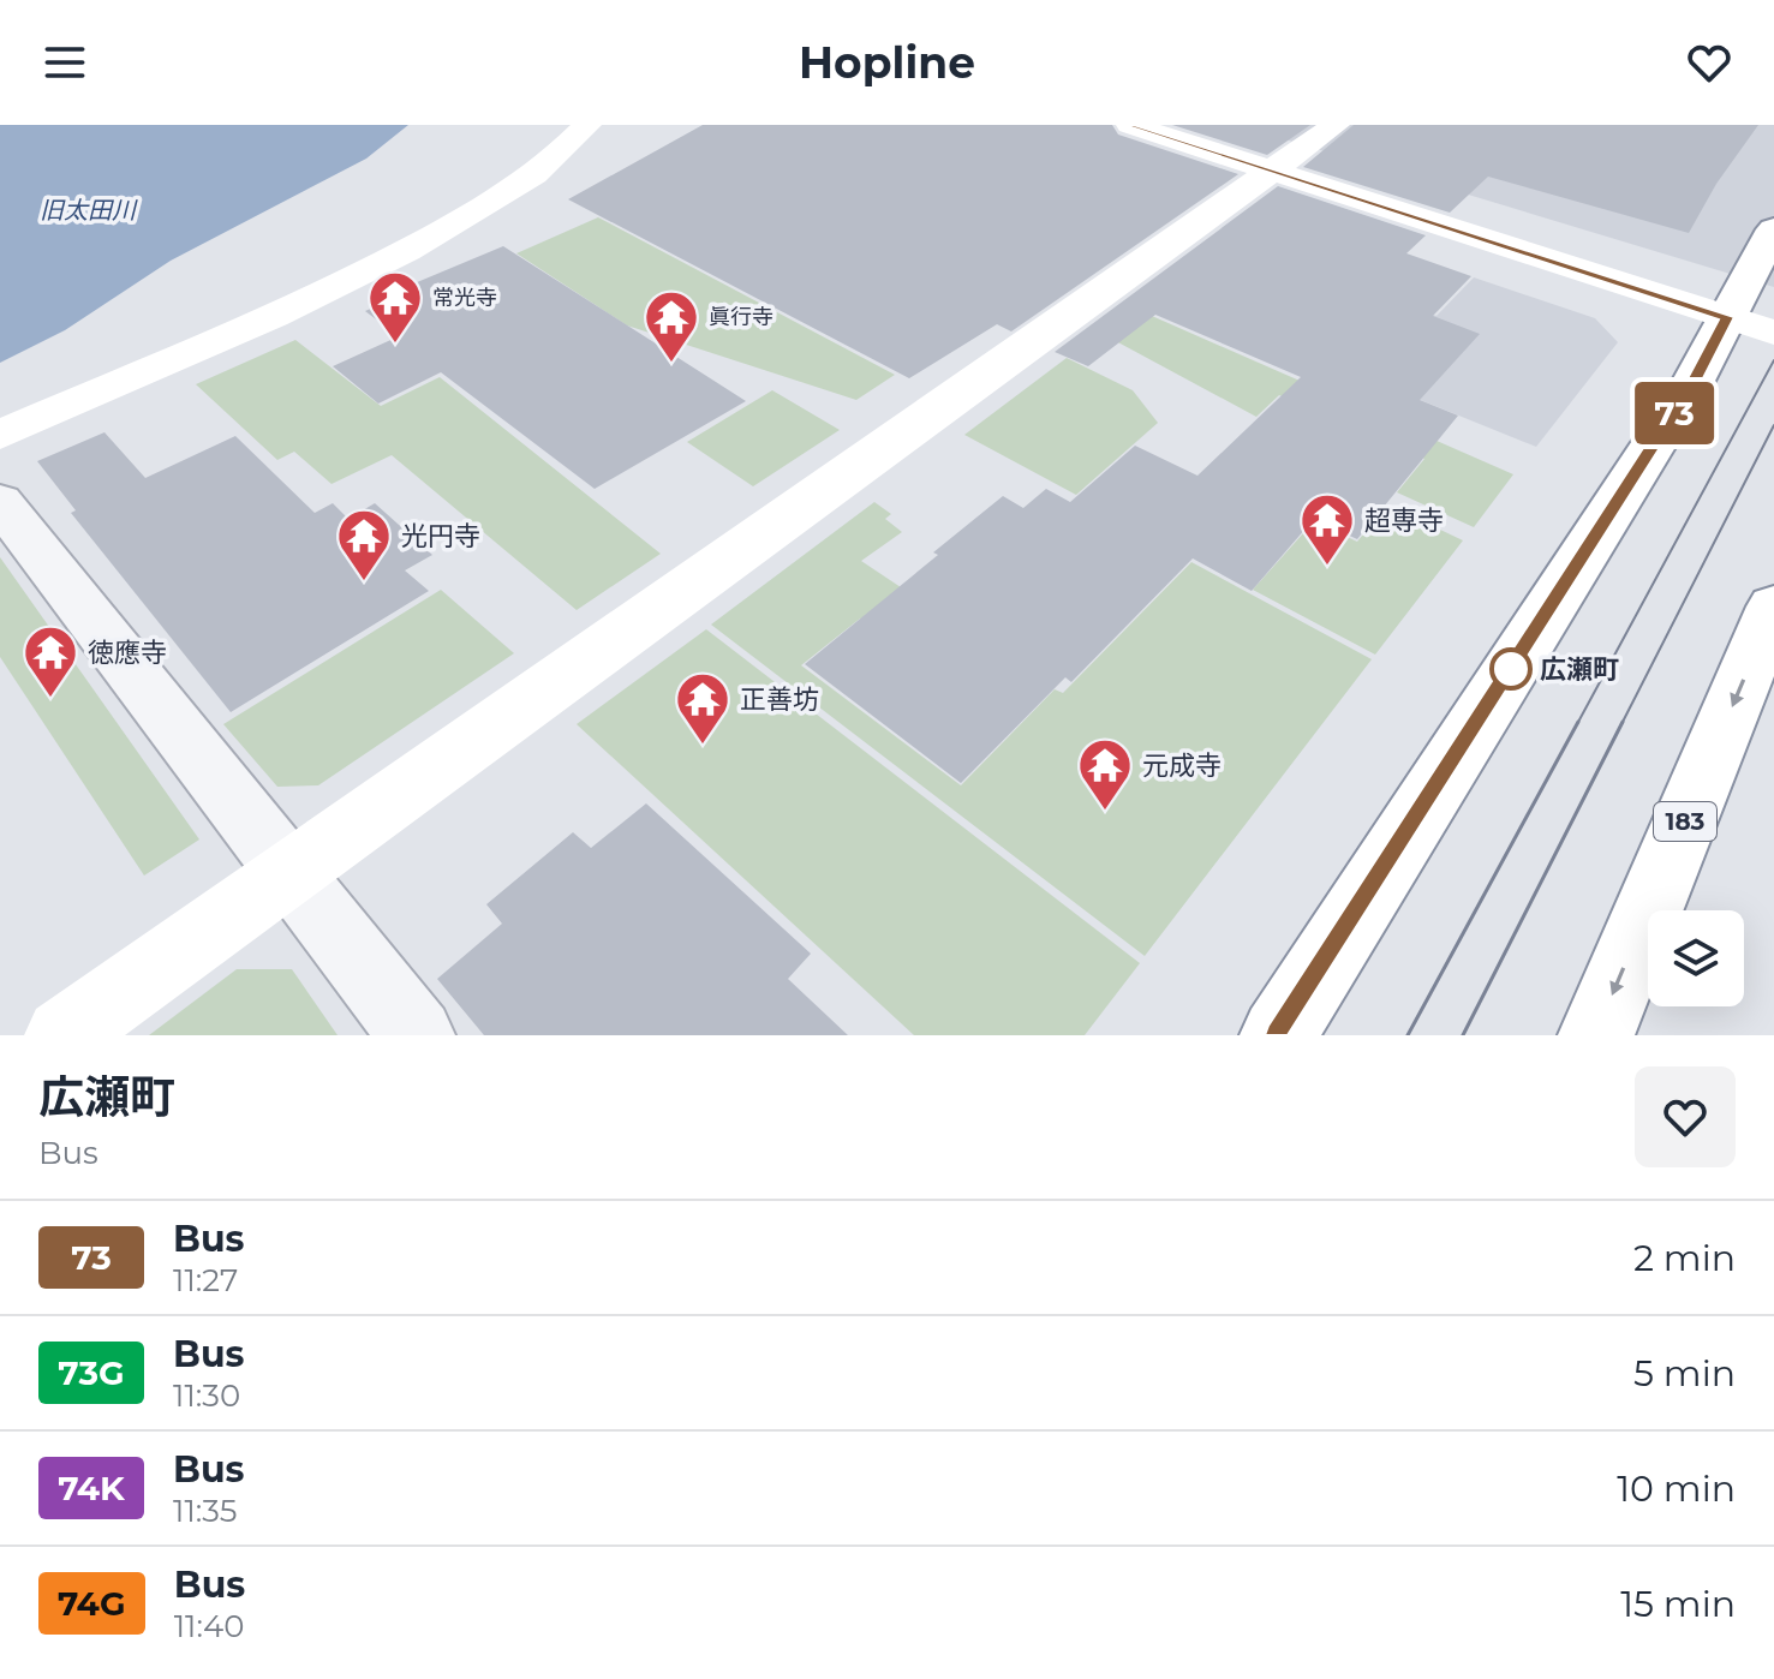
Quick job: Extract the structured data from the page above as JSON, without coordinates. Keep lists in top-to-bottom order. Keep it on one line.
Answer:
{"streets":{"main road":["183"]},"water":["旧太田川"],"places":{"temple":["常光寺","眞行寺","超専寺","光円寺","徳應寺","正善坊","元成寺"],"other":["広瀬町"]},"lines":["bus line 73"],"page":{"header":"Hopline","on_map":"73","heading":["広瀬町","Bus"],"list":[{"mark":"73","name":"Bus","note":"11:27","value":"2 min"},{"mark":"73G","name":"Bus","note":"11:30","value":"5 min"},{"mark":"74K","name":"Bus","note":"11:35","value":"10 min"},{"mark":"74G","name":"Bus","note":"11:40","value":"15 min"}]}}
